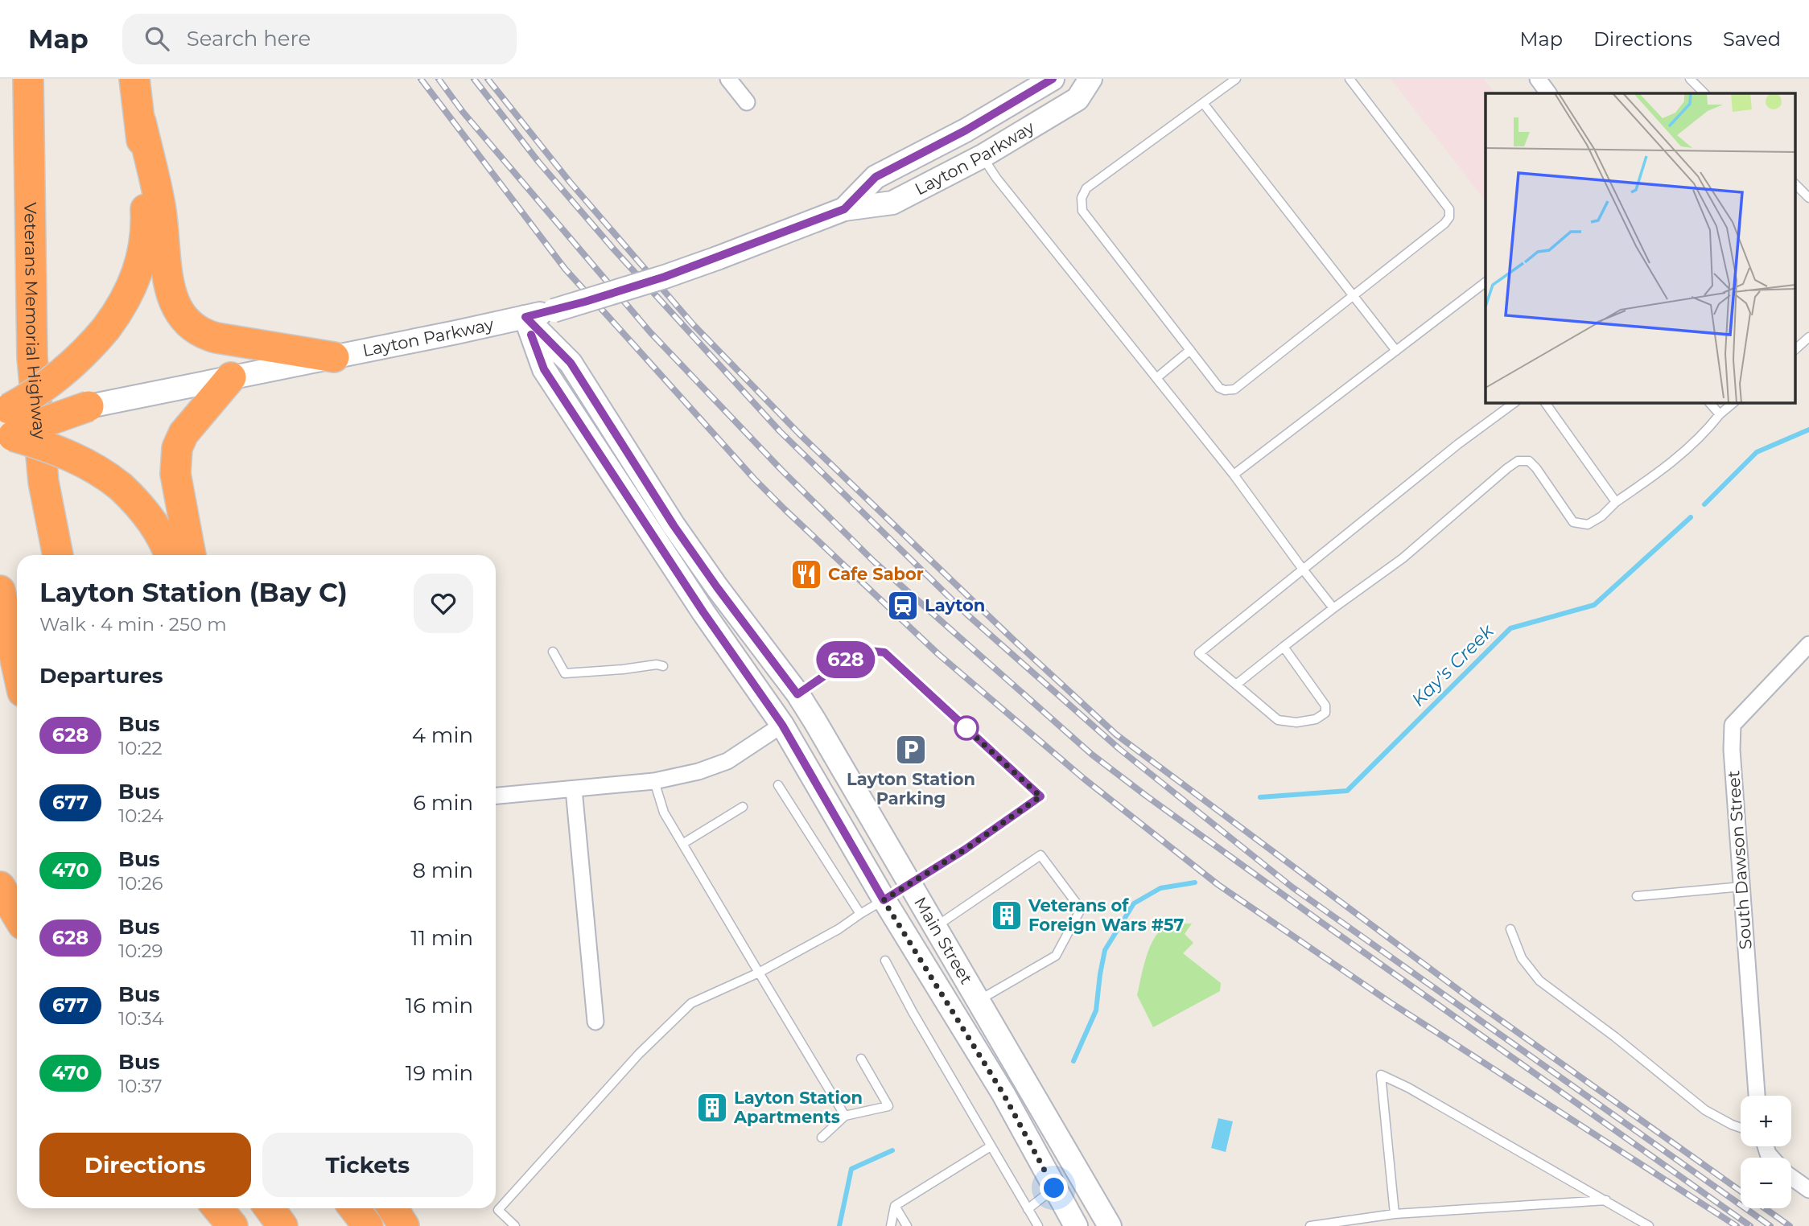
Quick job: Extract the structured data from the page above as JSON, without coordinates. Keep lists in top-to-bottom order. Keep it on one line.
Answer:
{"streets":{"highway":["Veterans Memorial Highway"],"main road":["Layton Parkway","Main Street"],"street":["South Dawson Street"]},"crossings":[["Layton Parkway","Main Street"]],"water":["Kay's Creek"],"places":{"restaurant":["Cafe Sabor"],"station":["Layton"],"parking":["Layton Station Parking"],"building":["Veterans of Foreign Wars #57","Layton Station Apartments"]},"lines":["bus line 628"],"page":{"header":"Map","search":"Search here","nav":["Map","Directions","Saved"],"on_map":"628","heading":[["Layton Station (Bay C)","Walk · 4 min · 250 m"],"Departures"],"list":[{"mark":"628","name":"Bus","note":"10:22","value":"4 min"},{"mark":"677","name":"Bus","note":"10:24","value":"6 min"},{"mark":"470","name":"Bus","note":"10:26","value":"8 min"},{"mark":"628","name":"Bus","note":"10:29","value":"11 min"},{"mark":"677","name":"Bus","note":"10:34","value":"16 min"},{"mark":"470","name":"Bus","note":"10:37","value":"19 min"}],"map_buttons":["+","−"],"buttons":["Directions","Tickets"]}}
